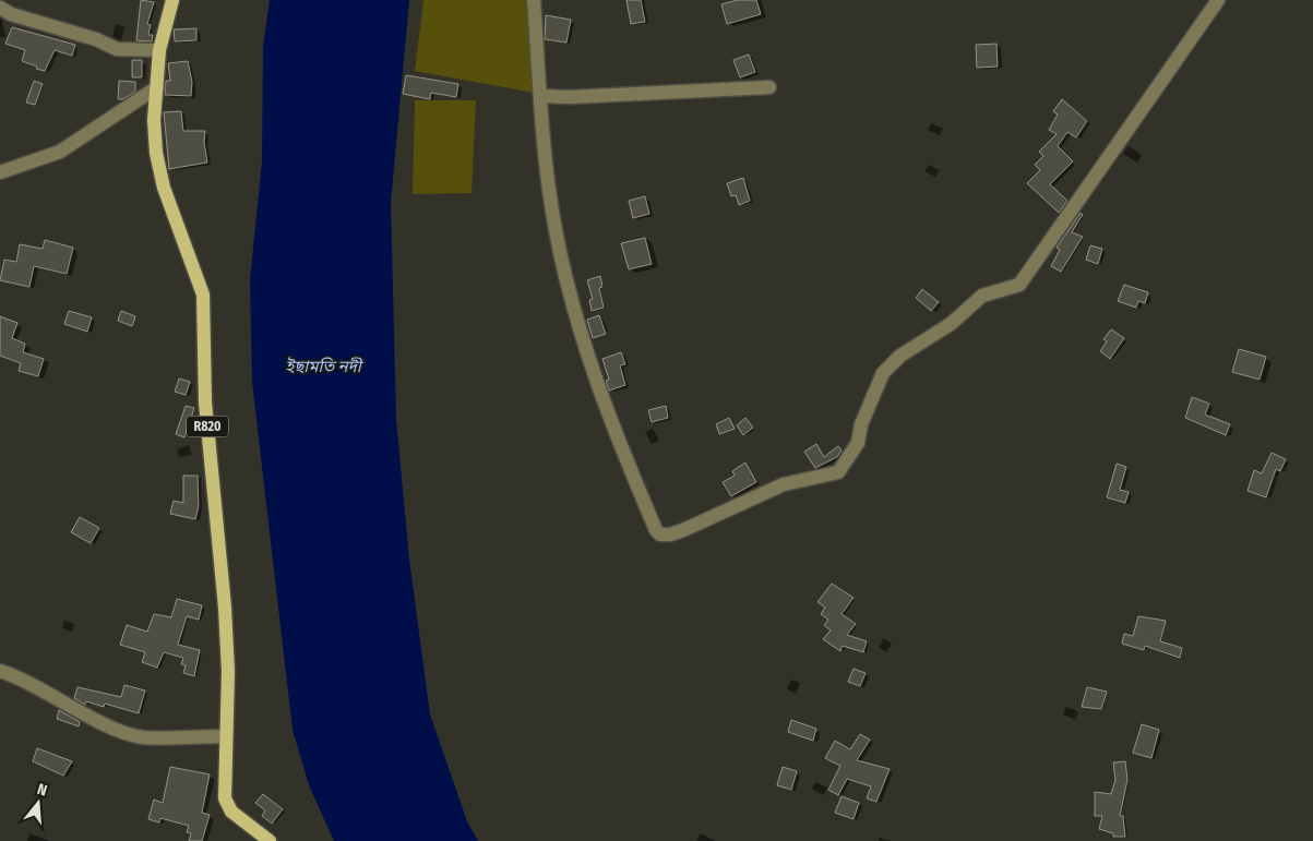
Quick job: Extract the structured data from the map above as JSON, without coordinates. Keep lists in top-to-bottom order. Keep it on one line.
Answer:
{"streets":{"main road":["R820"]},"water":["ইছামতি নদী"],"north":"top"}
